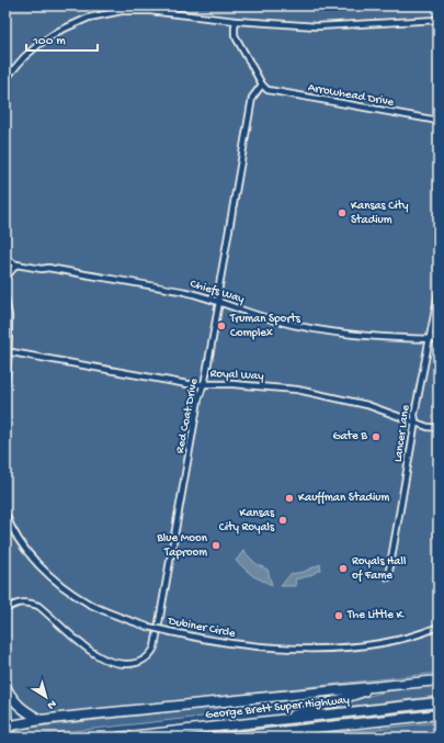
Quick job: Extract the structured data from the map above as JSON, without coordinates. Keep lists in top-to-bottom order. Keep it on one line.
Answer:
{"streets":{"highway":["George Brett Super Highway"],"street":["Arrowhead Drive","Chiefs Way","Royal Way","Red Coat Drive","Lancer Lane","Dubiner Circle"]},"crossings":[["Arrowhead Drive","Red Coat Drive"],["Chiefs Way","Red Coat Drive"],["Chiefs Way","Lancer Lane"],["Royal Way","Red Coat Drive"],["Royal Way","Lancer Lane"]],"places":["Kansas City Stadium","Truman Sports Complex","Gate B","Kauffman Stadium","Kansas City Royals","Blue Moon Taproom","Royals Hall of Fame","The Little K"],"scale_bar":"100 m","north":"bottom right"}
